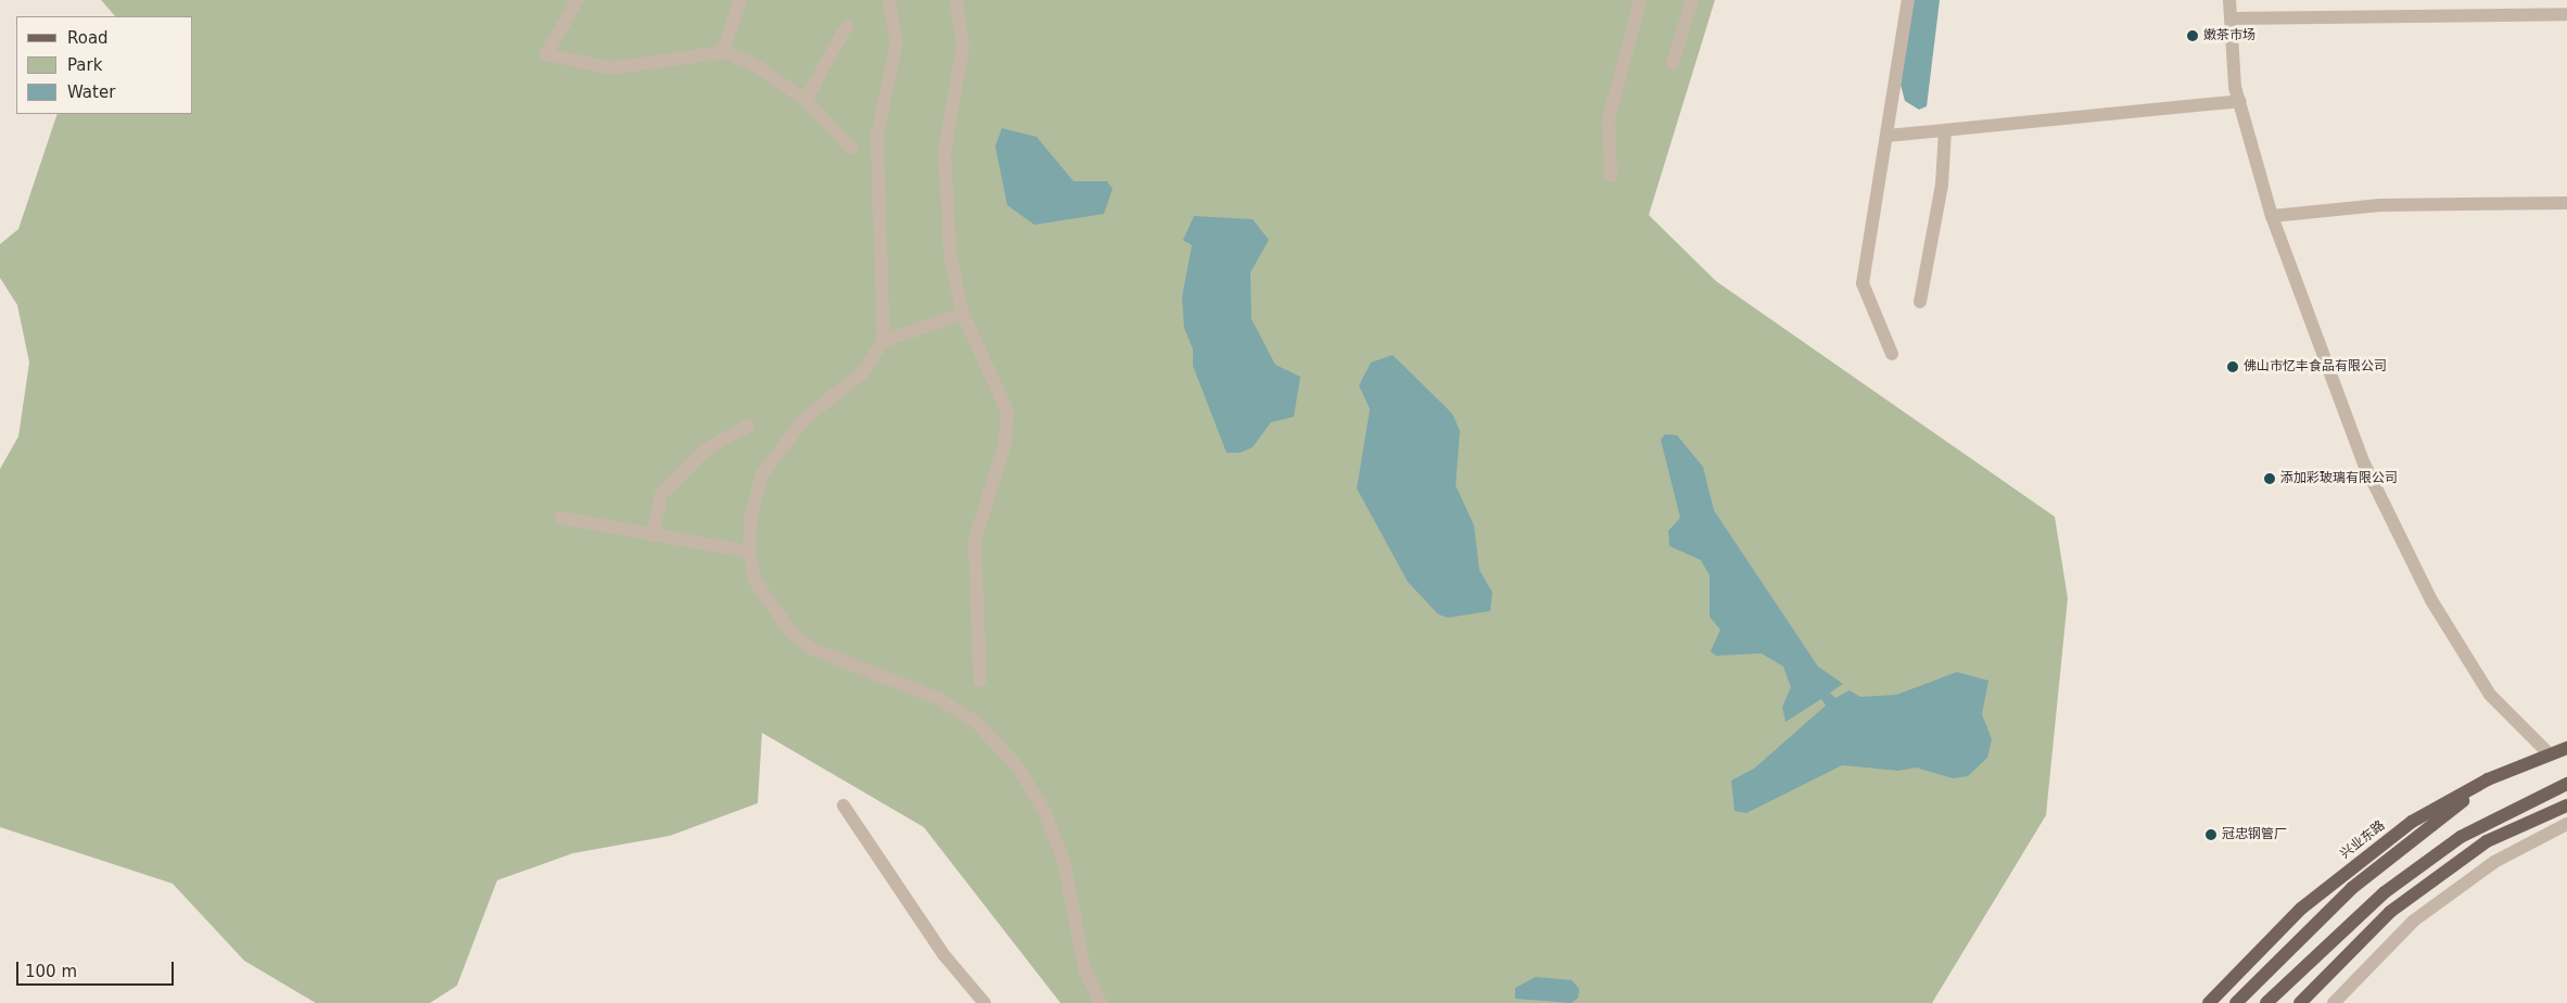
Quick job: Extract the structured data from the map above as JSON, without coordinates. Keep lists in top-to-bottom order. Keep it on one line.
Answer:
{"streets":{"main road":["兴业东路"]},"places":["嫩茶市场","佛山市忆丰食品有限公司","添加彩玻璃有限公司","冠忠钢管厂"],"legend":["Road","Park","Water"],"scale_bar":"100 m"}
